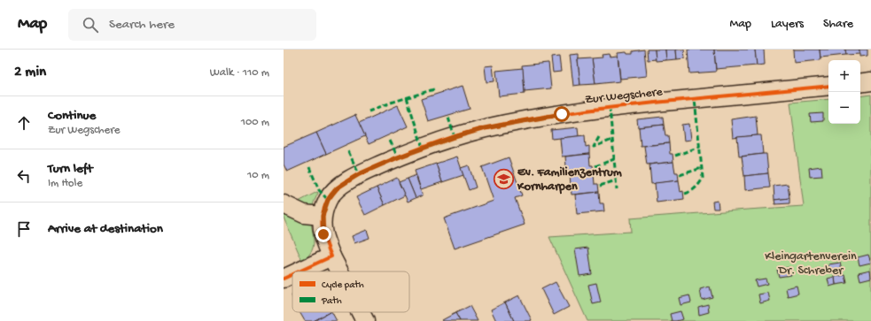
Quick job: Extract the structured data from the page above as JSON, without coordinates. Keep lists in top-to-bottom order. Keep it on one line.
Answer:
{"streets":{"street":["Zur Wegschere"]},"parks":["Kleingartenverein Dr. Schreber"],"places":{"school or university":["Ev. Familienzentrum Kornharpen"]},"legend":["Cycle path","Path"],"page":{"header":"Map","search":"Search here","nav":["Map","Layers","Share"],"heading":["2 min","Walk · 110 m"],"map_buttons":["+","−"],"list":[["Continue","Zur Wegschere","100 m"],["Turn left","Im Hole","10 m"],"Arrive at destination"]}}
